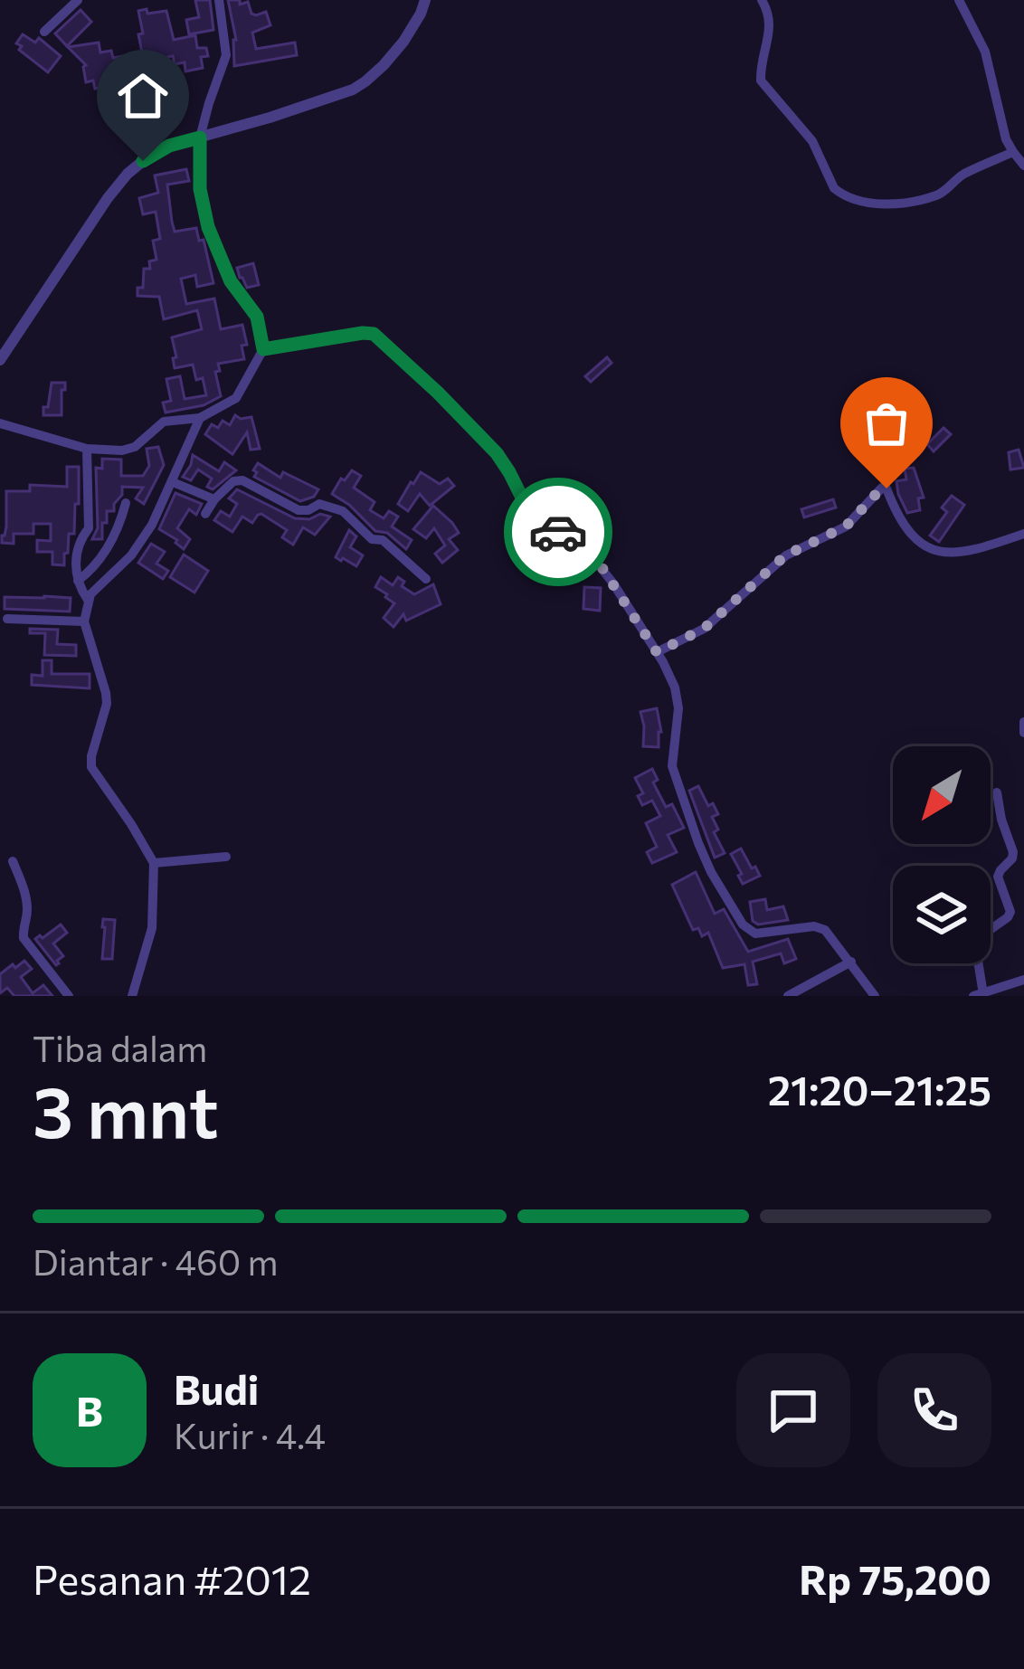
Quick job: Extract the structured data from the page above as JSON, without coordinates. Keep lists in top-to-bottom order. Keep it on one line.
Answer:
{"north":"bottom left","page":{"heading":["3 mnt","Tiba dalam","21:20–21:25"],"panel":["Budi","Kurir · 4.4","Pesanan #2012","Rp 75,200"],"bar":"Diantar · 460 m","round":"B"}}
